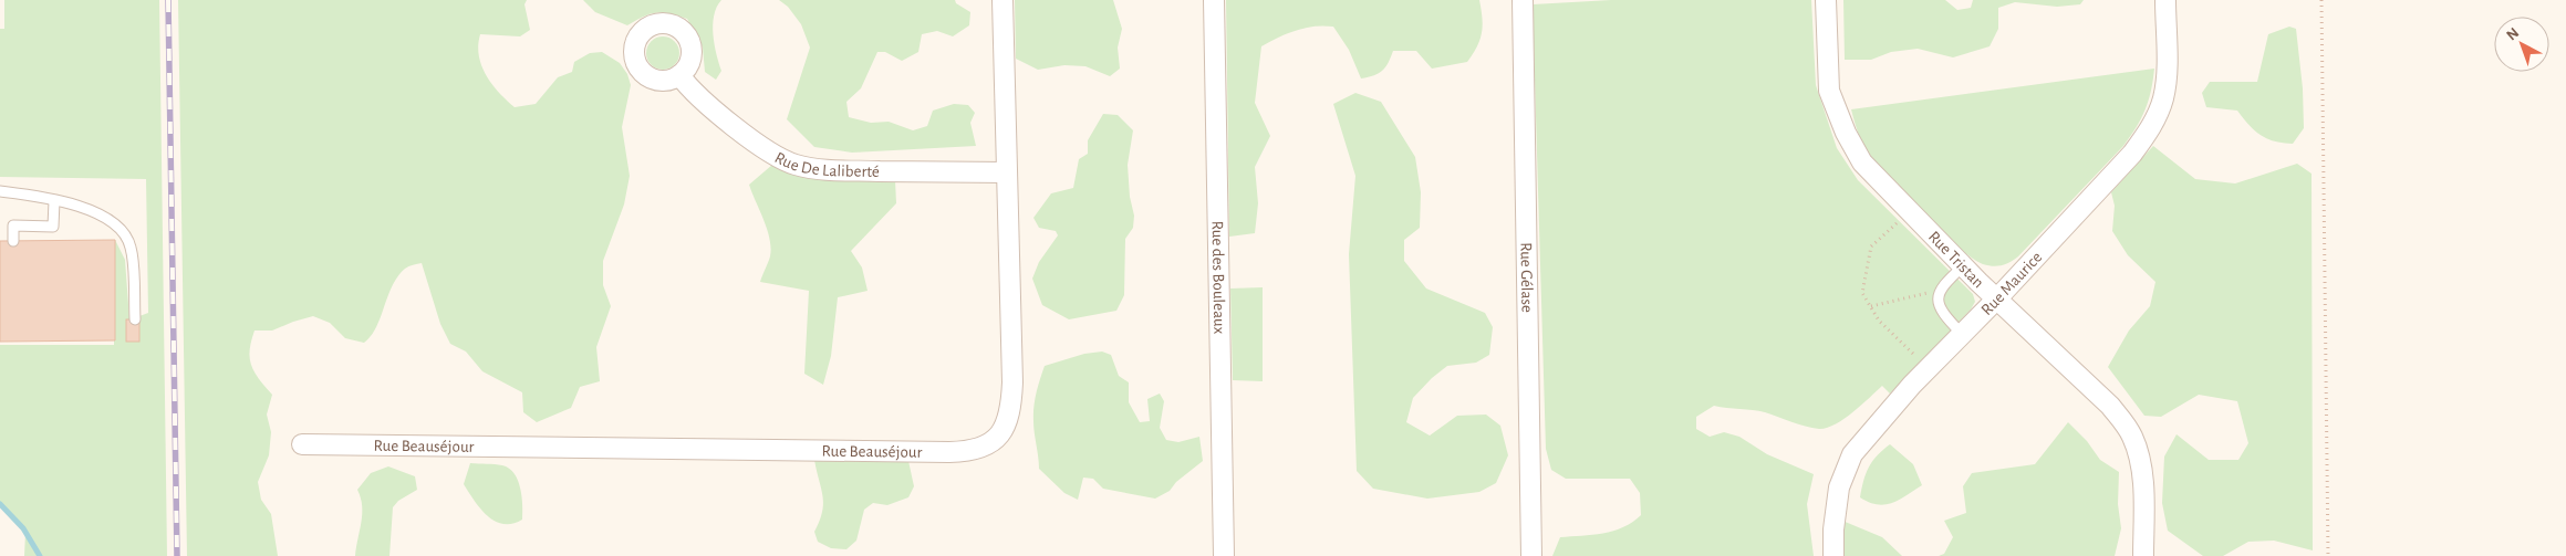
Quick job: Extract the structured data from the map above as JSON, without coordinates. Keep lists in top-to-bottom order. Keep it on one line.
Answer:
{"streets":{"street":["Rue De Laliberté","Rue Tristan","Rue des Bouleaux","Rue Gélase","Rue Maurice","Rue Beauséjour"]},"crossings":[["Rue De Laliberté","Rue Beauséjour"],["Rue Tristan","Rue Maurice"]],"north":"top left"}
